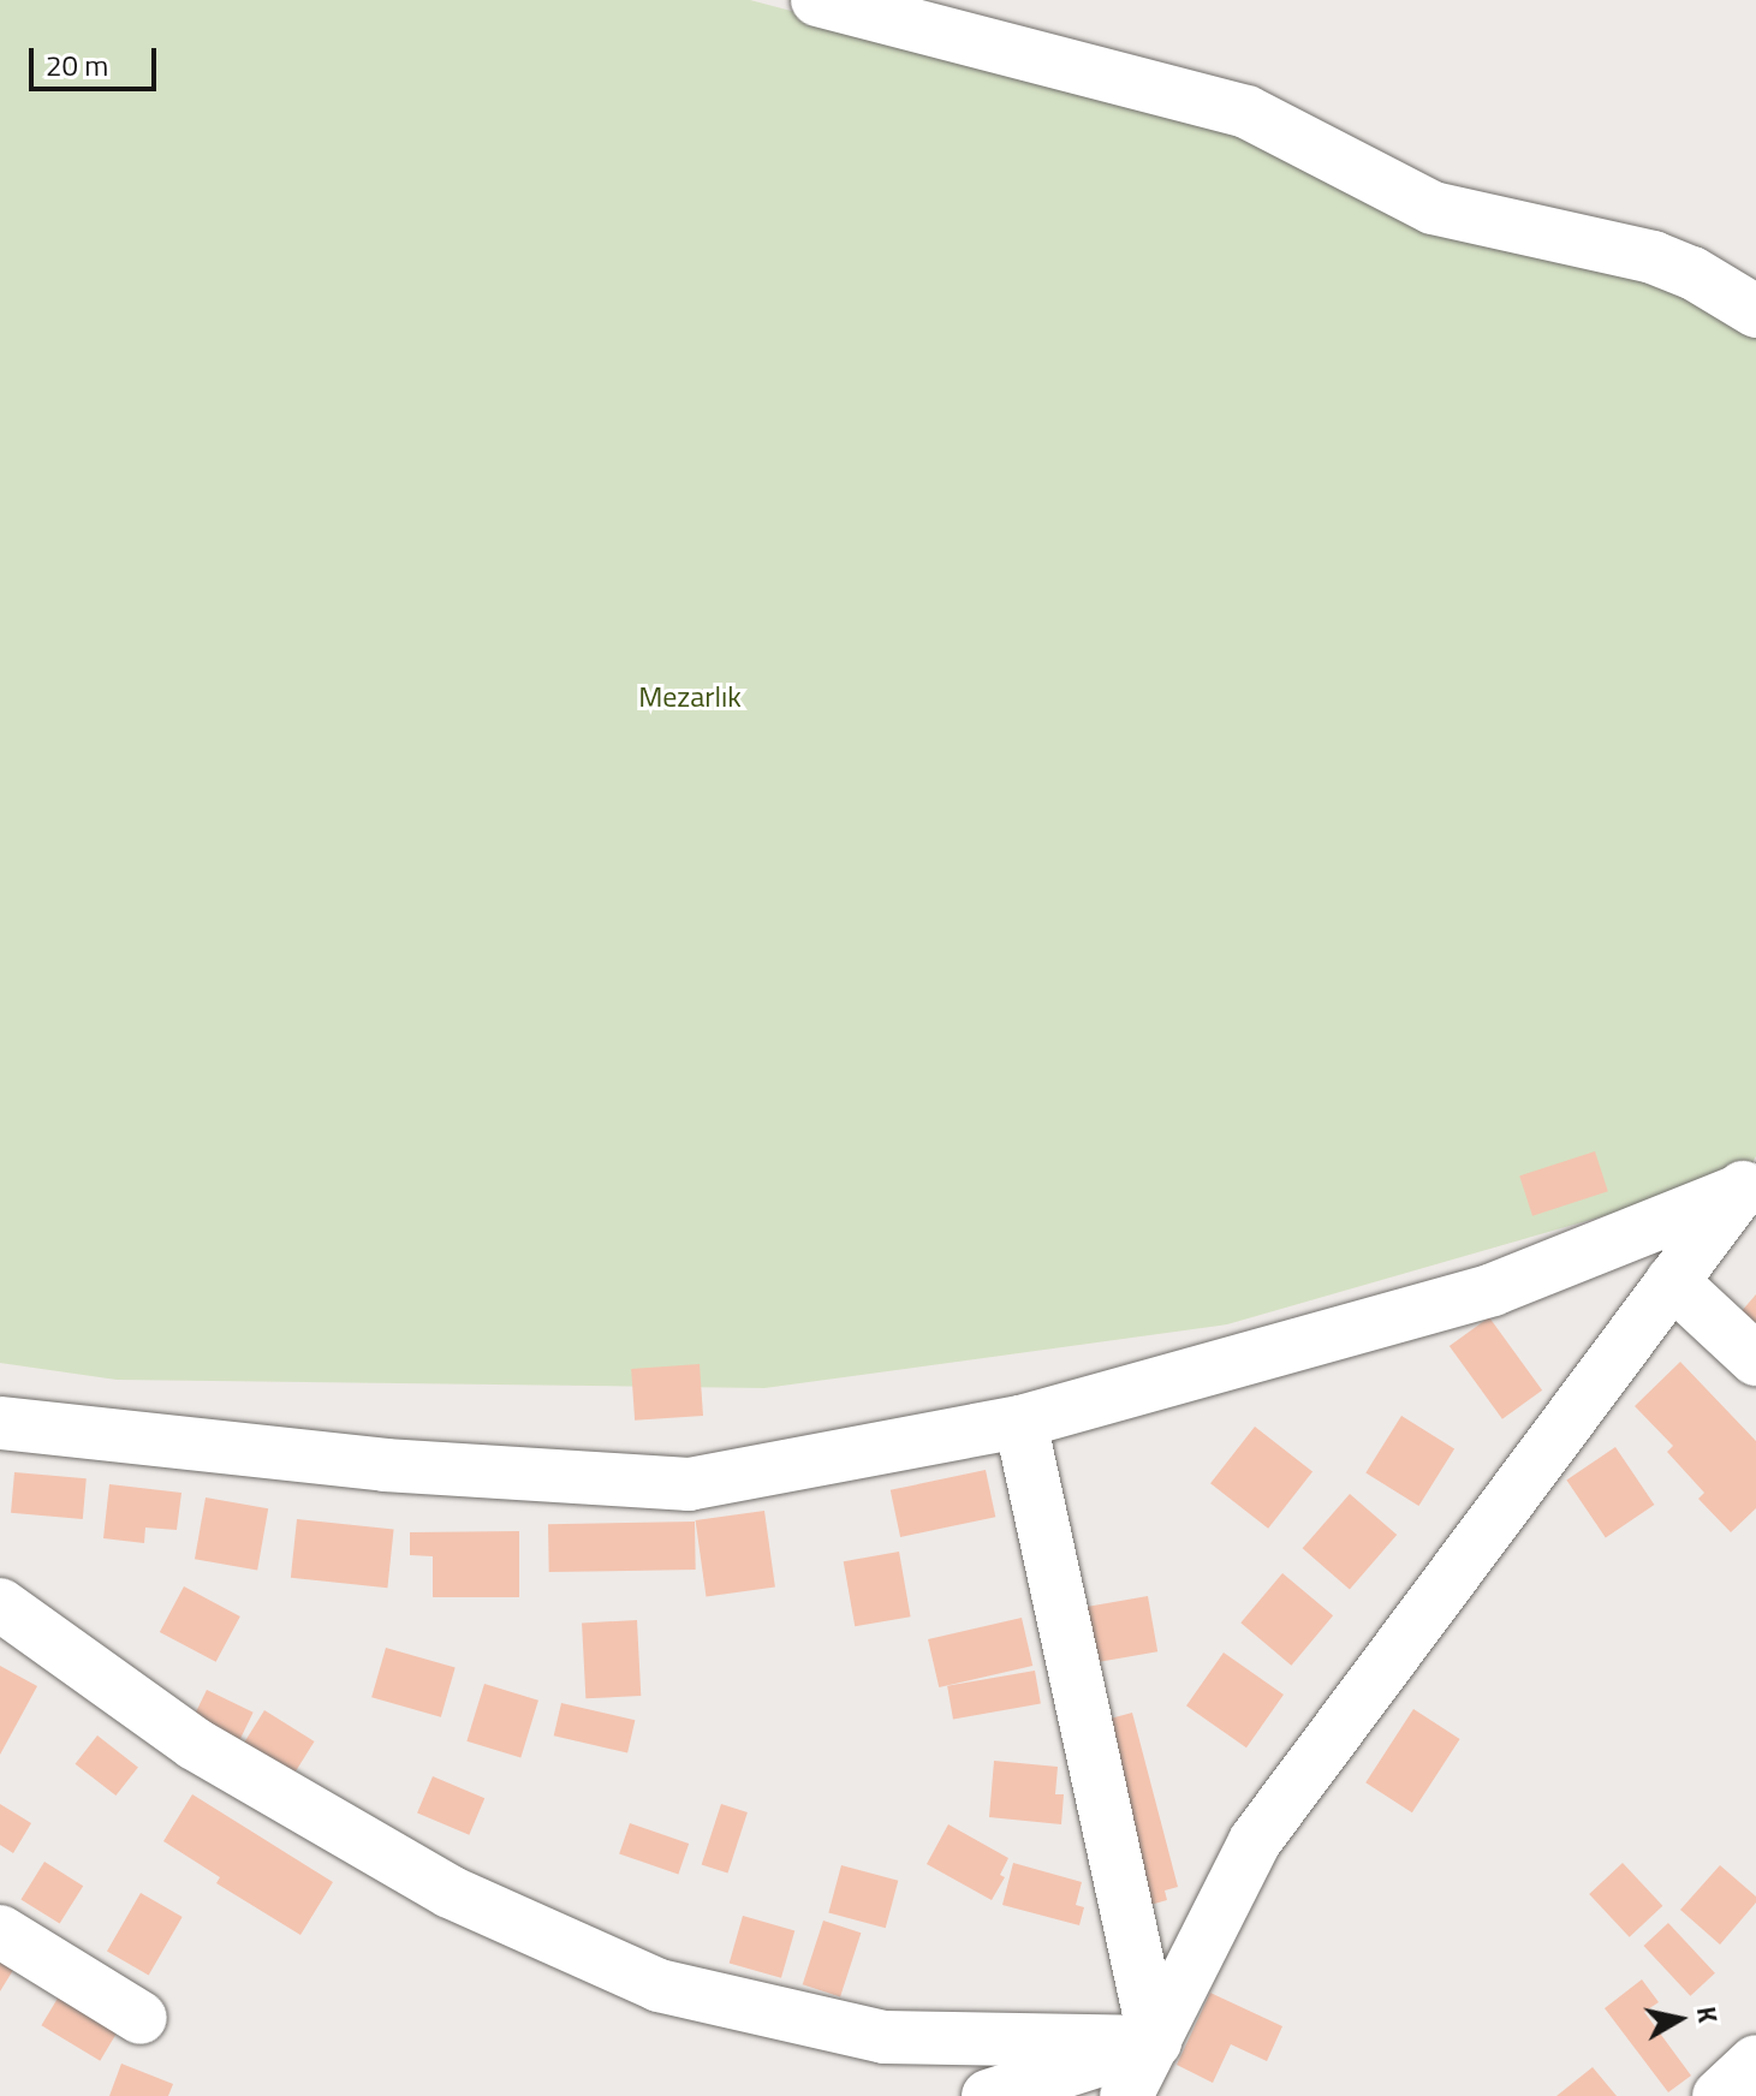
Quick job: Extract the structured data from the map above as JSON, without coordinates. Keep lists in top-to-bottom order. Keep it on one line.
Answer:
{"parks":["Mezarlık"],"scale_bar":"20 m","north":"right"}
